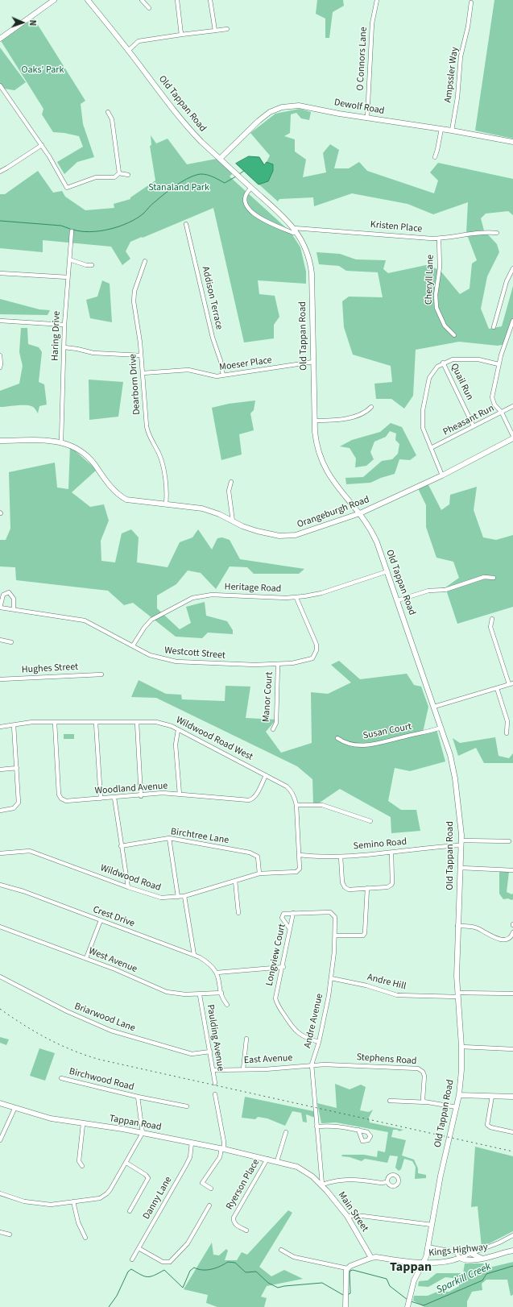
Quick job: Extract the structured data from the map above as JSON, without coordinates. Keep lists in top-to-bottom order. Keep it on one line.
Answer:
{"streets":{"main road":["Old Tappan Road","Dewolf Road","Orangeburgh Road","Tappan Road","Main Street","Kings Highway"],"street":["O Connors Lane","Ampssler Way","Kristen Place","Cheryll Lane","Addison Terrace","Haring Drive","Moeser Place","Quail Run","Dearborn Drive","Pheasant Run","Heritage Road","Westcott Street","Hughes Street","Manor Court","Susan Court","Wildwood Road West","Woodland Avenue","Birchtree Lane","Semino Road","Wildwood Road","Crest Drive","Longview Court","West Avenue","Andre Hill","Briarwood Lane","Andre Avenue","Paulding Avenue","East Avenue","Stephens Road","Birchwood Road","Ryerson Place","Danny Lane"]},"crossings":[["O Connors Lane","Dewolf Road"],["Ampssler Way","Dewolf Road"],["Old Tappan Road","Dewolf Road"],["Old Tappan Road","Kristen Place"],["Old Tappan Road","Moeser Place"],["Old Tappan Road","Orangeburgh Road"],["Old Tappan Road","Heritage Road"],["Old Tappan Road","Susan Court"],["Old Tappan Road","Semino Road"],["Old Tappan Road","Andre Hill"],["Old Tappan Road","Kings Highway"],["Kristen Place","Cheryll Lane"],["Addison Terrace","Moeser Place"],["Haring Drive","Orangeburgh Road"],["Moeser Place","Dearborn Drive"],["Quail Run","Pheasant Run"],["Dearborn Drive","Orangeburgh Road"],["Heritage Road","Westcott Street"],["Westcott Street","Manor Court"],["Wildwood Road West","Woodland Avenue"],["Wildwood Road West","Semino Road"],["Wildwood Road West","Wildwood Road"],["Birchtree Lane","Wildwood Road"],["Semino Road","Wildwood Road"],["Longview Court","Andre Avenue"],["West Avenue","Paulding Avenue"],["Andre Hill","Andre Avenue"],["Briarwood Lane","Paulding Avenue"],["Andre Avenue","East Avenue"],["Andre Avenue","Main Street"],["Paulding Avenue","East Avenue"],["East Avenue","Stephens Road"],["Birchwood Road","Tappan Road"],["Tappan Road","Ryerson Place"],["Tappan Road","Danny Lane"],["Tappan Road","Main Street"],["Ryerson Place","Main Street"]],"districts":["Tappan"],"water":["Sparkill Creek"],"parks":["Oaks' Park","Stanaland Park"],"north":"right"}
